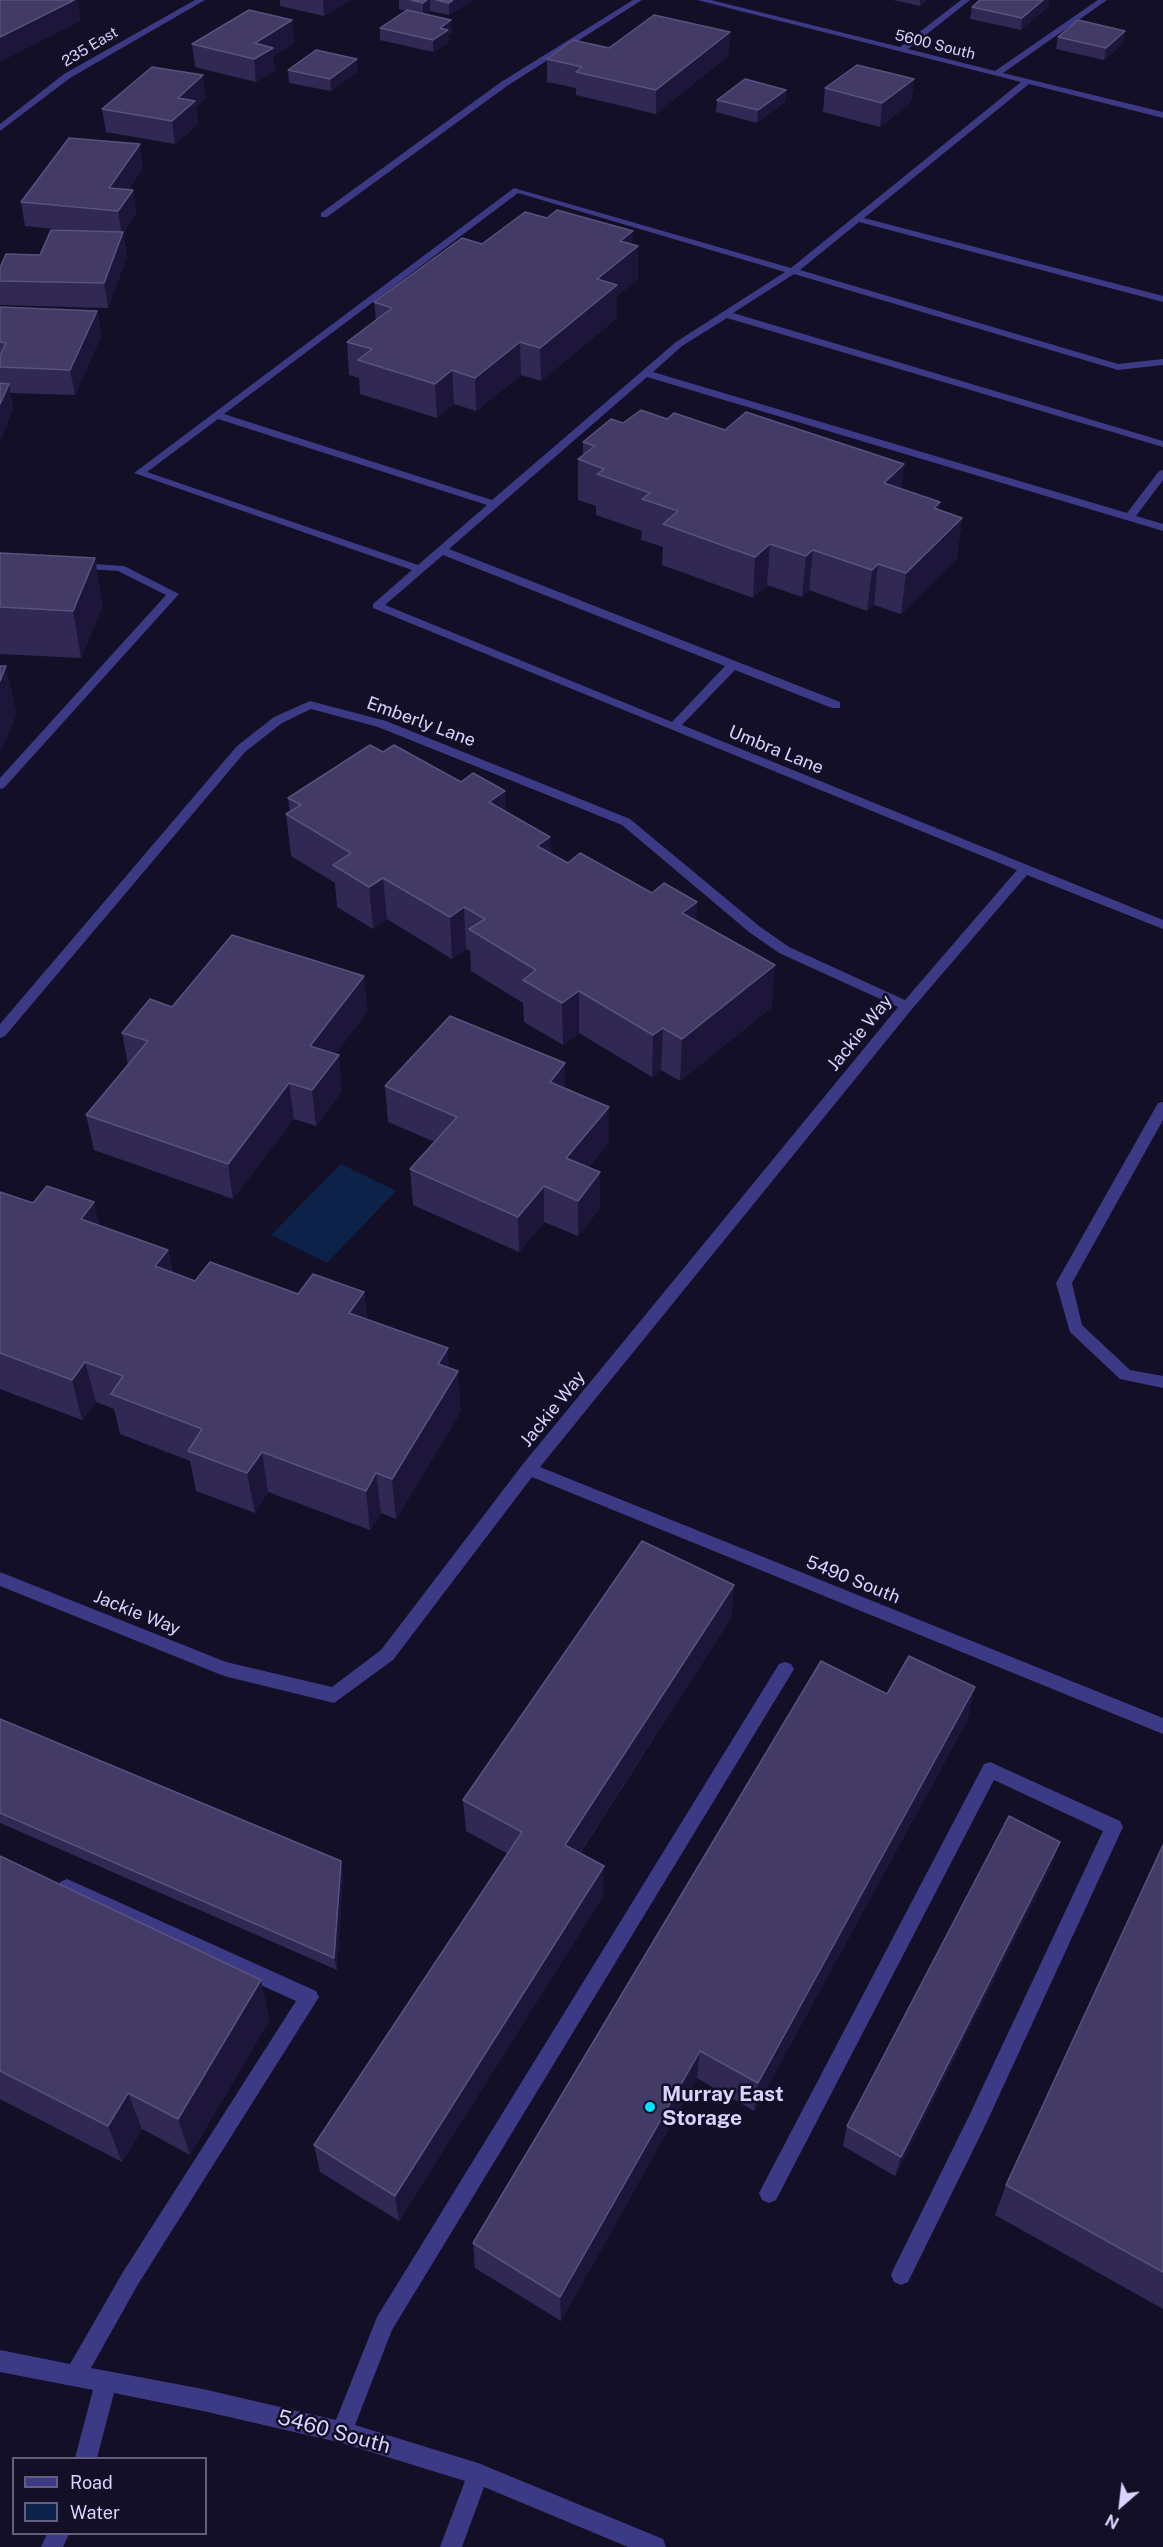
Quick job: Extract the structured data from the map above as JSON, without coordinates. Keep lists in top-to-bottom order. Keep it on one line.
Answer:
{"streets":{"street":["5600 South","235 East","Emberly Lane","Umbra Lane","Jackie Way","5490 South","5460 South"]},"crossings":[["Emberly Lane","Jackie Way"],["Umbra Lane","Jackie Way"],["Jackie Way","5490 South"]],"places":["Murray East Storage"],"legend":["Road","Water"],"north":"bottom left"}
